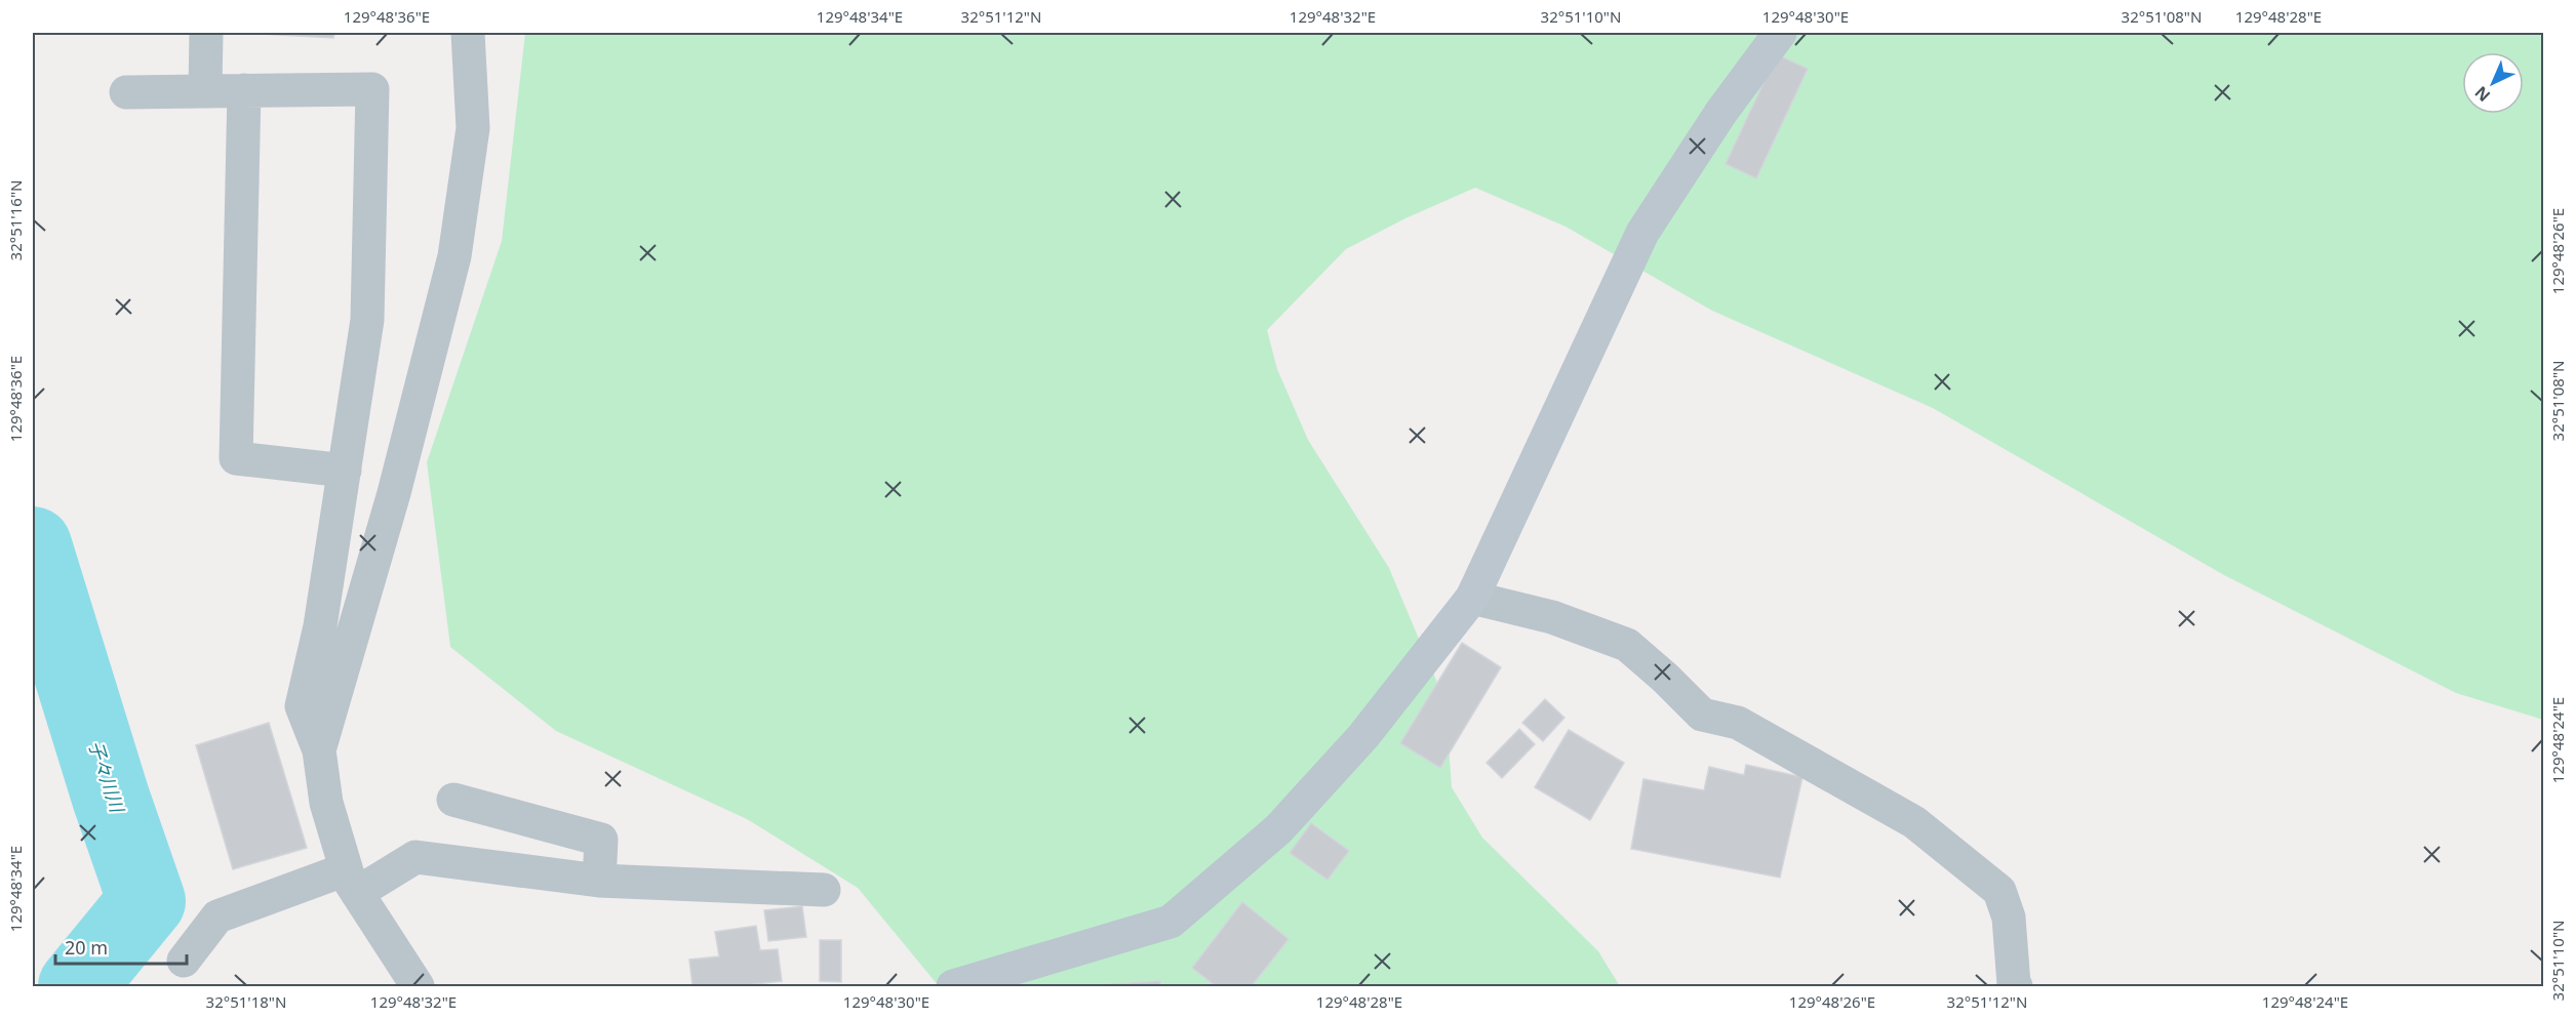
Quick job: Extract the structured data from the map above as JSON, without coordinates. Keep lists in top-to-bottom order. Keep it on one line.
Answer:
{"water":["子々川川"],"scale_bar":"20 m","north":"bottom left","coordinates":["129°48'36\"E","129°48'34\"E","32°51'12\"N","129°48'32\"E","32°51'10\"N","129°48'30\"E","32°51'08\"N","129°48'28\"E","32°51'16\"N","129°48'26\"E","129°48'24\"E","32°51'18\"N"]}
